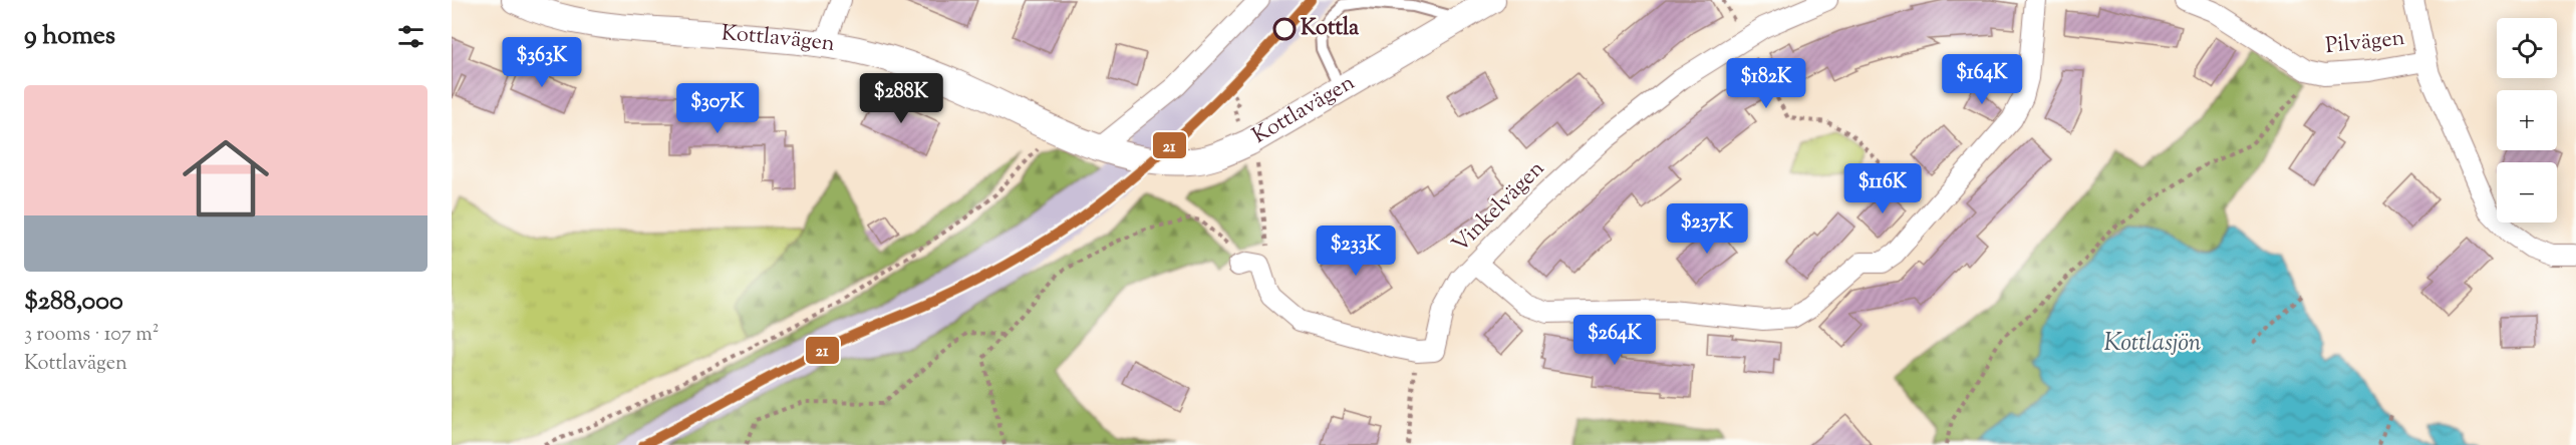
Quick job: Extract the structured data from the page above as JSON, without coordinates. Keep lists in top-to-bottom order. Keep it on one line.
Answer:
{"streets":{"street":["Kottlavägen","Pilvägen","Vinkelvägen"]},"water":["Kottlasjön"],"places":["Kottla"],"lines":["transit line 21"],"page":{"heading":"9 homes","map_buttons":["+","−"],"price":["$363K","$164K","$182K","$288K","$307K","$116K","$237K","$233K","$264K"],"list":[{"name":"$288,000","note":"3 rooms · 107 m² · Kottlavägen"}]}}
